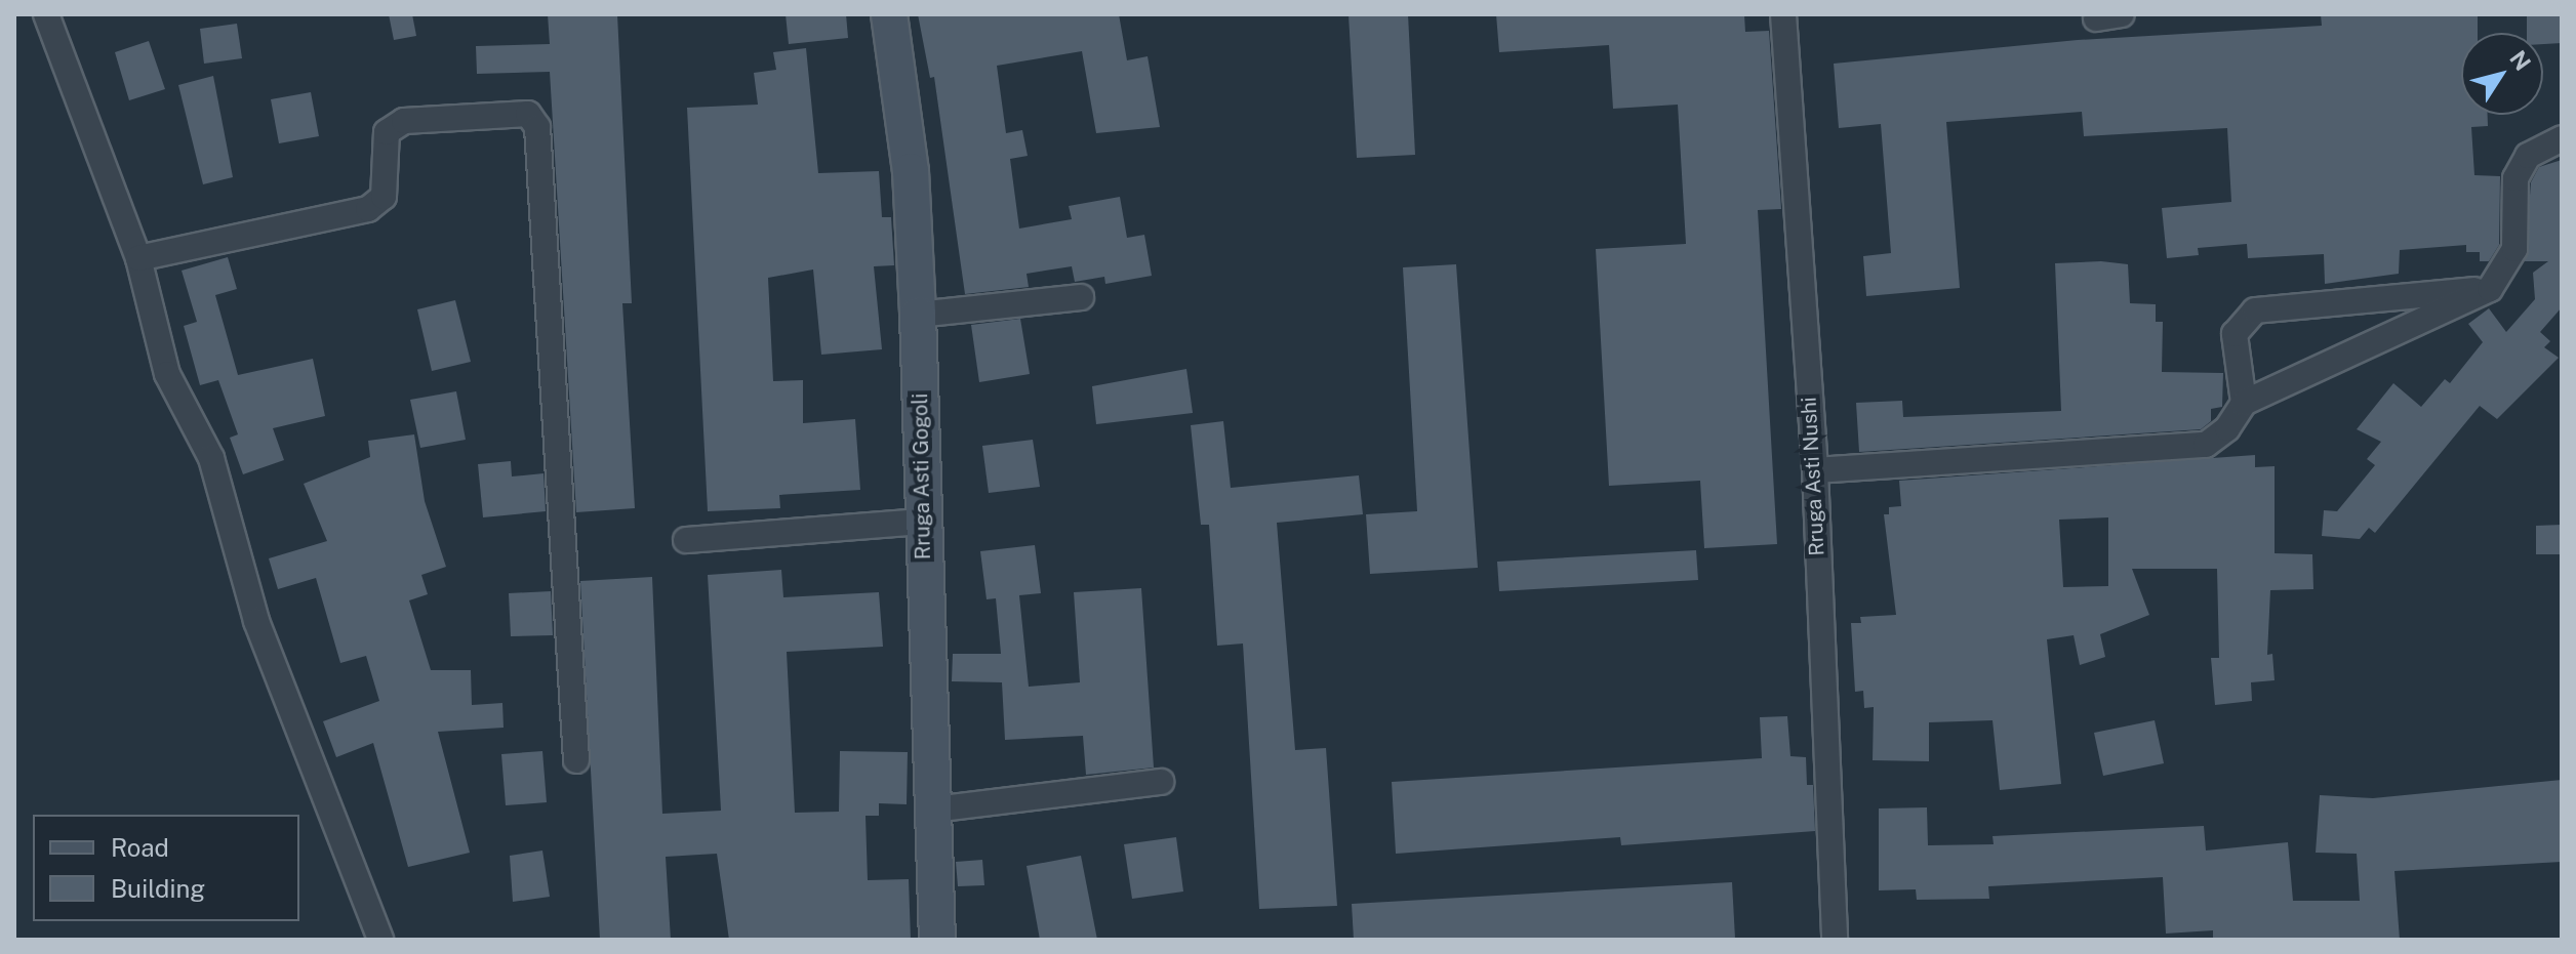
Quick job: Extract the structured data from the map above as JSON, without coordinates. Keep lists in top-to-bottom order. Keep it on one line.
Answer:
{"streets":{"street":["Rruga Asti Gogoli","Rruga Asti Nushi"]},"legend":["Road","Building"],"north":"top right"}
